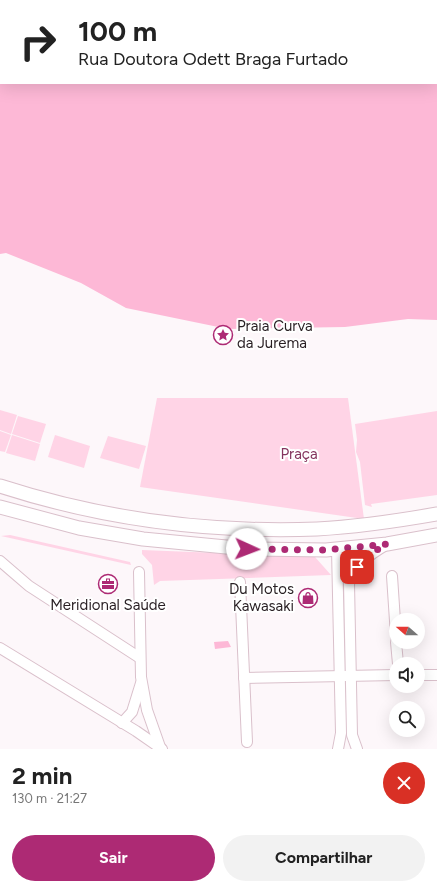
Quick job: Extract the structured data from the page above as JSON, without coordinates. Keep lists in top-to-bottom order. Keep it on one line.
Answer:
{"parks":["Praça"],"places":{"place":["Praia Curva da Jurema"],"office":["Meridional Saúde"],"shop":["Du Motos Kawasaki"]},"north":"left","page":{"turn":["100 m","Rua Doutora Odett Braga Furtado"],"heading":["2 min","130 m · 21:27"],"buttons":["Sair","Compartilhar"]}}
